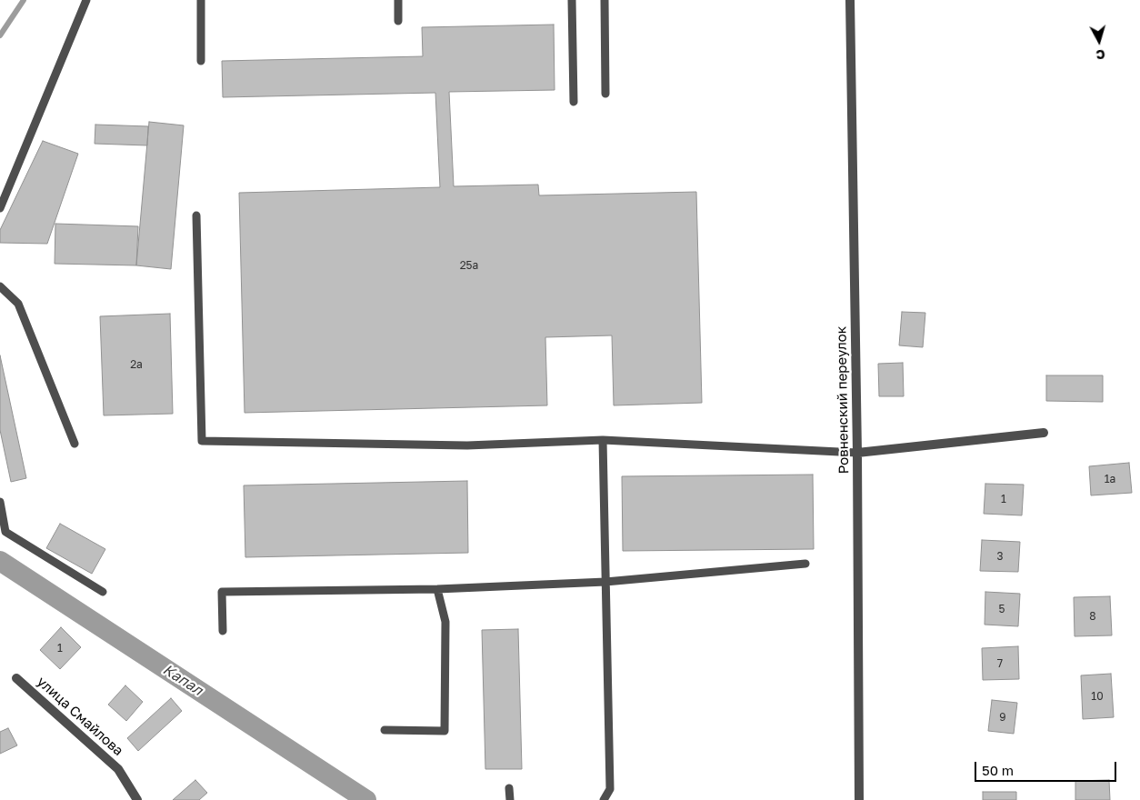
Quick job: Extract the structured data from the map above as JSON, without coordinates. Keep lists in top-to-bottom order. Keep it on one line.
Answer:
{"streets":{"street":["Ровненский переулок","улица Смайлова"]},"water":["Капал"],"house_numbers":["25а","2а","1а","1","3","5","8","1","7","10","9"],"scale_bar":"50 m","north":"bottom"}
